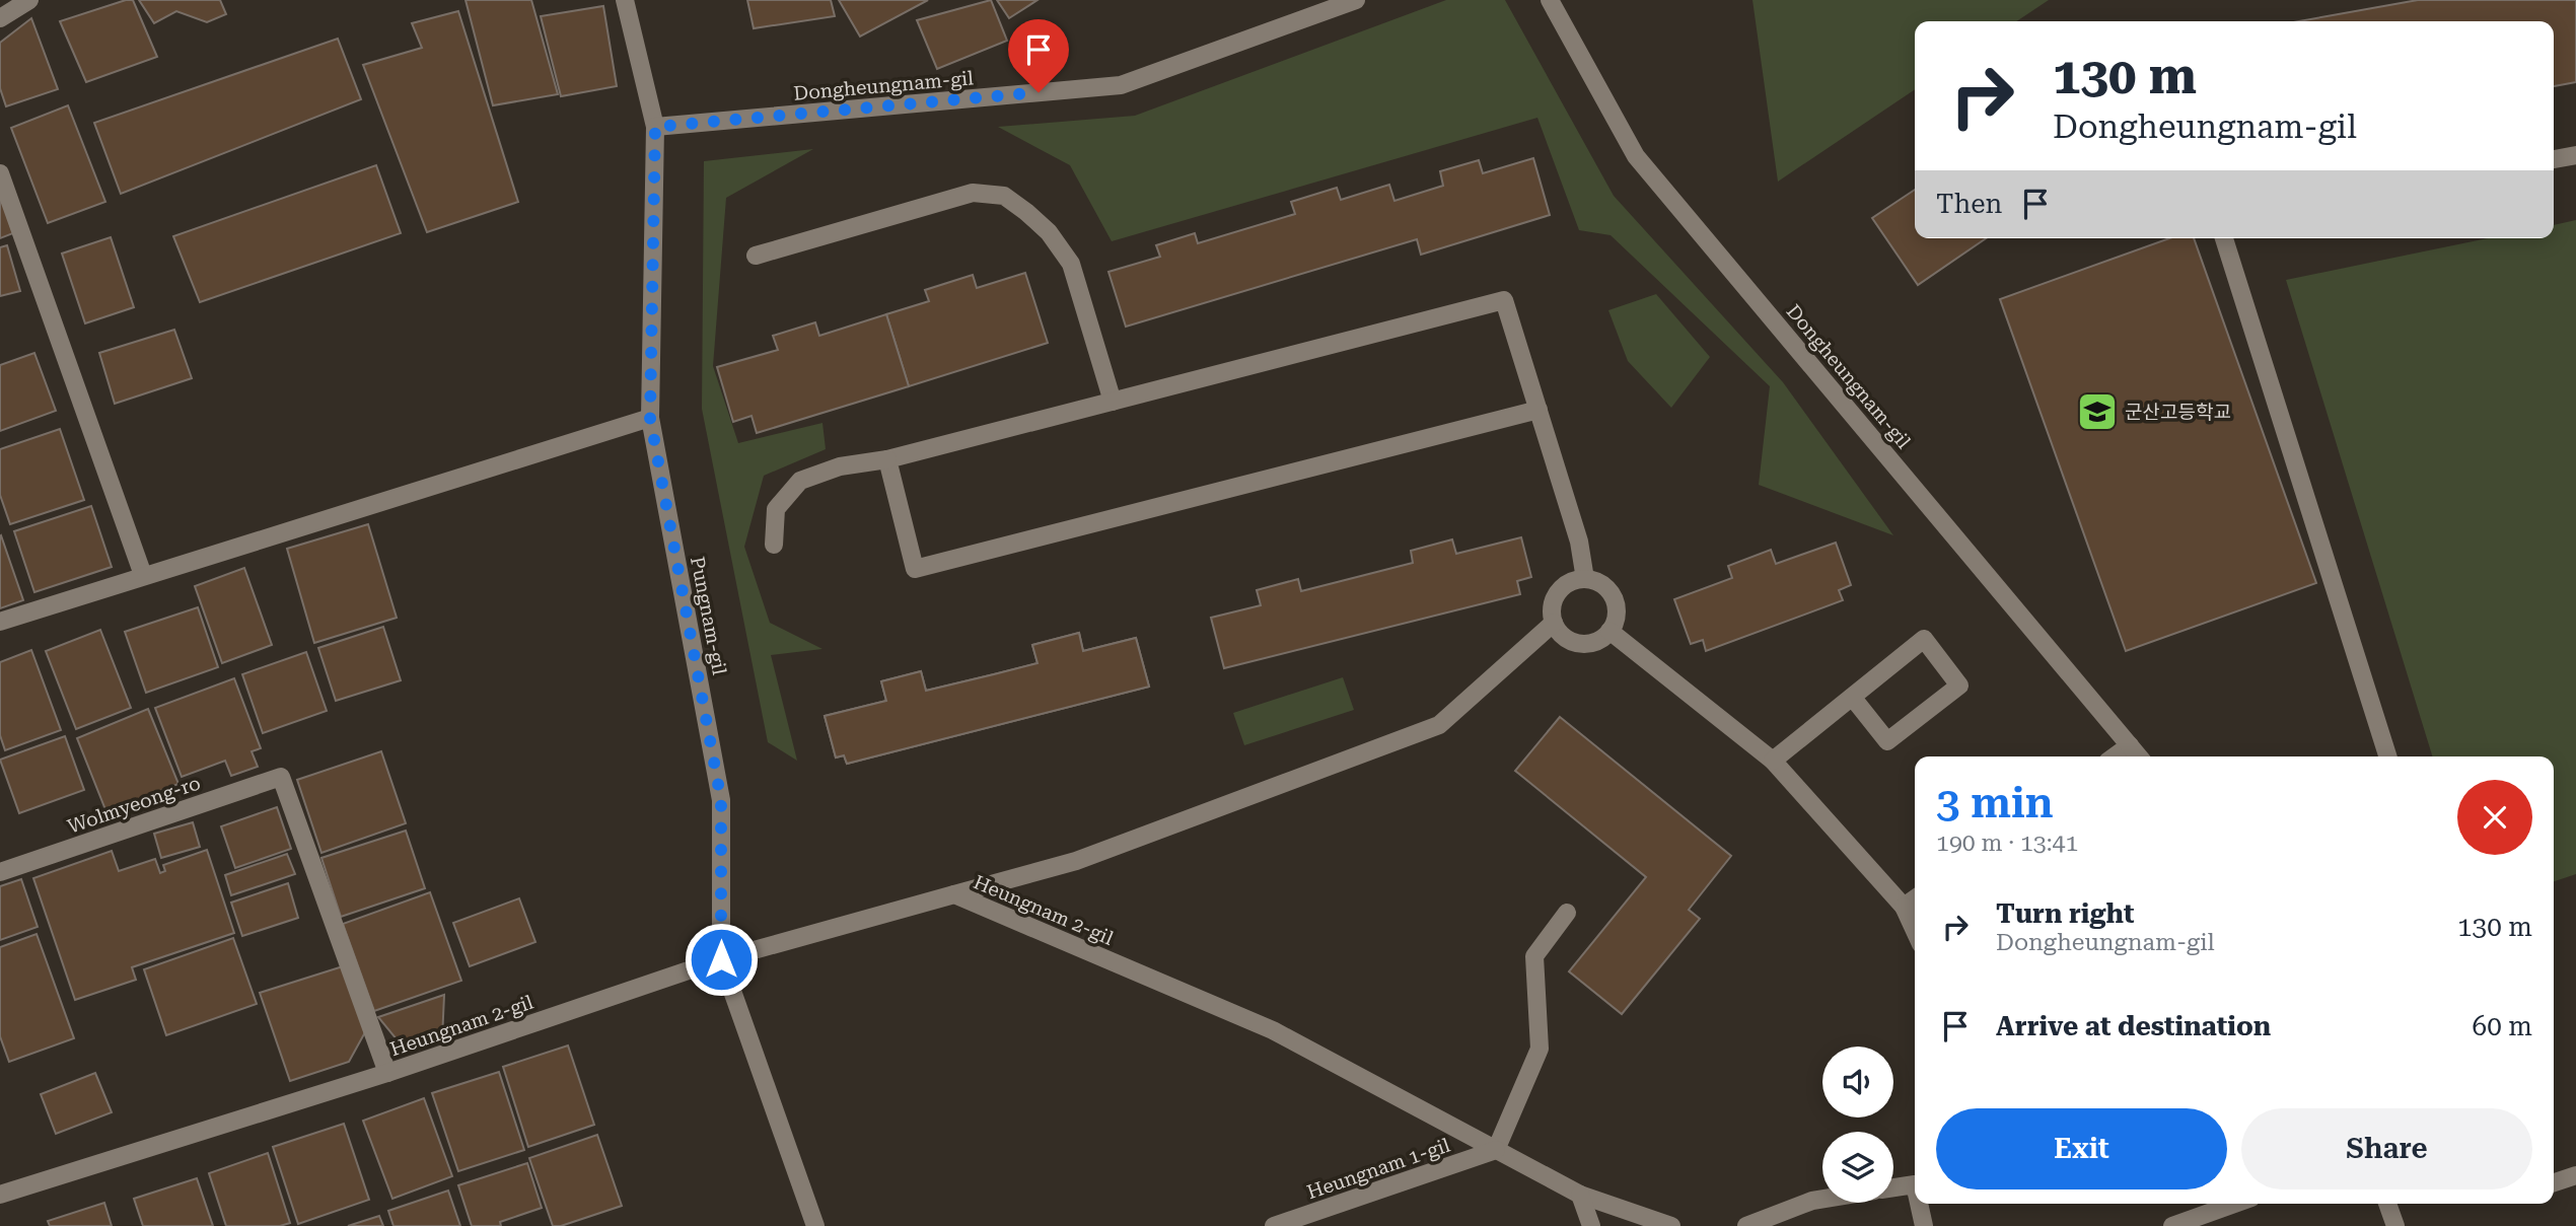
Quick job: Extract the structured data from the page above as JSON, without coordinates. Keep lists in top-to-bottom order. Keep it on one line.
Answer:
{"streets":{"street":["Dongheungnam-gil","Pungnam-gil","Wolmyeong-ro","Heungnam 2-gil","Heungnam 1-gil"]},"crossings":[["Dongheungnam-gil","Pungnam-gil"],["Pungnam-gil","Heungnam 2-gil"],["Wolmyeong-ro","Heungnam 2-gil"],["Heungnam 2-gil","Heungnam 1-gil"]],"places":{"school or university":["군산고등학교"]},"page":{"turn":["130 m","Dongheungnam-gil"],"then":"Then","heading":["3 min","190 m · 13:41"],"list":[{"name":"Turn right","note":"Dongheungnam-gil","value":"130 m"},{"name":"Arrive at destination","value":"60 m"}],"buttons":["Exit","Share"]}}
